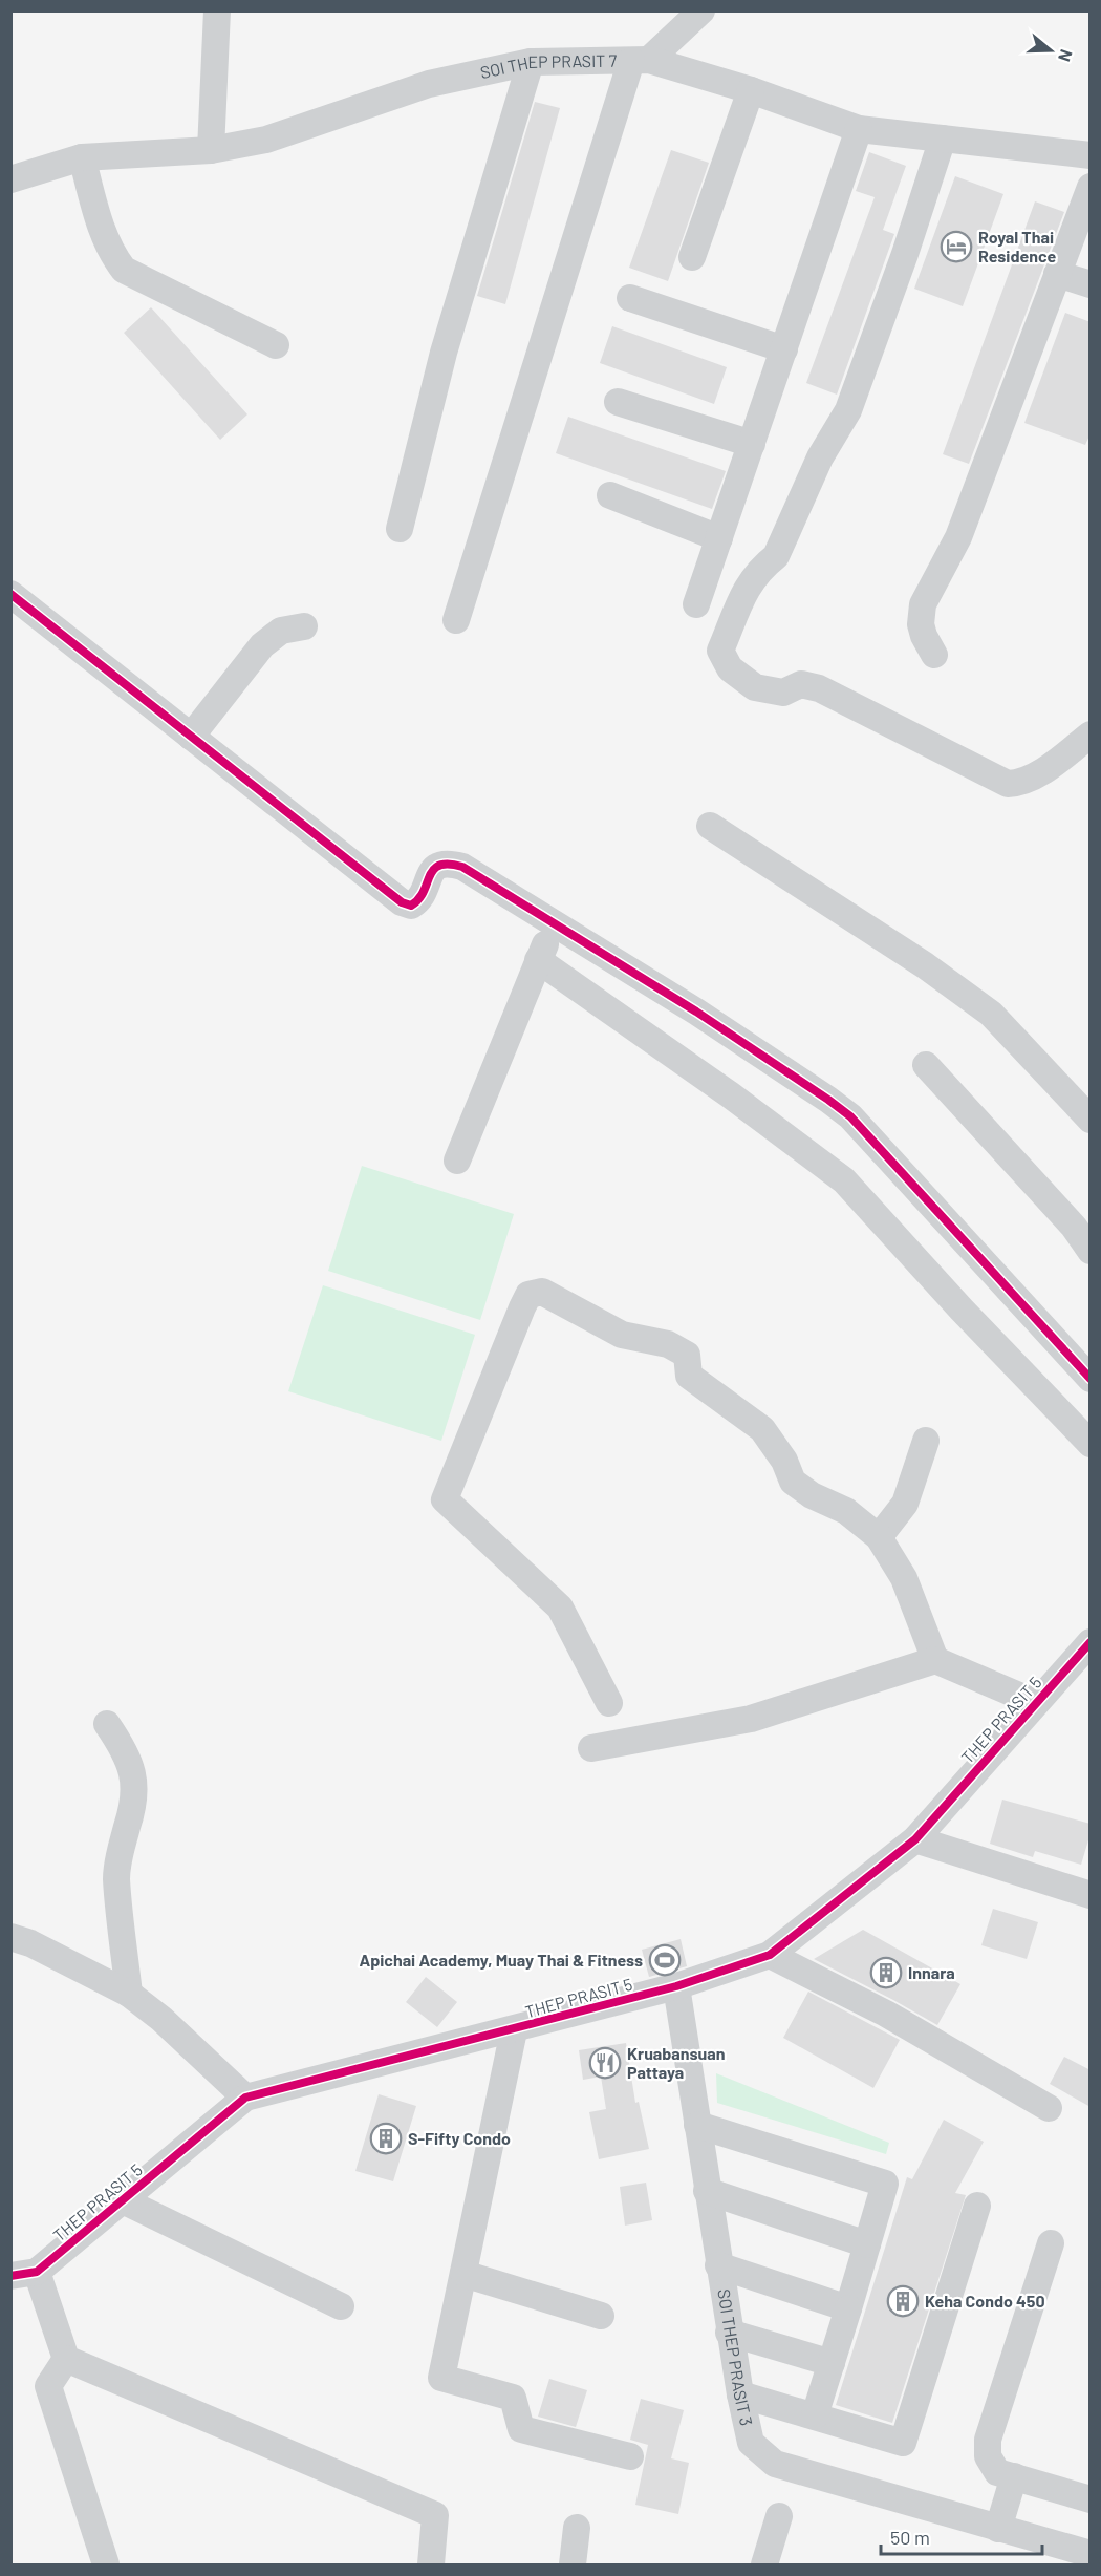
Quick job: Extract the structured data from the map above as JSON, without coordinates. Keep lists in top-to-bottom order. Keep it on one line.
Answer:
{"streets":{"street":["SOI THEP PRASIT 7","THEP PRASIT 5","SOI THEP PRASIT 3"]},"crossings":[["THEP PRASIT 5","SOI THEP PRASIT 3"]],"places":{"hotel":["Royal Thai Residence"],"sports":["Apichai Academy, Muay Thai & Fitness"],"building":["Innara","S-Fifty Condo","Keha Condo 450"],"restaurant":["Kruabansuan Pattaya"]},"scale_bar":"50 m","north":"right"}
